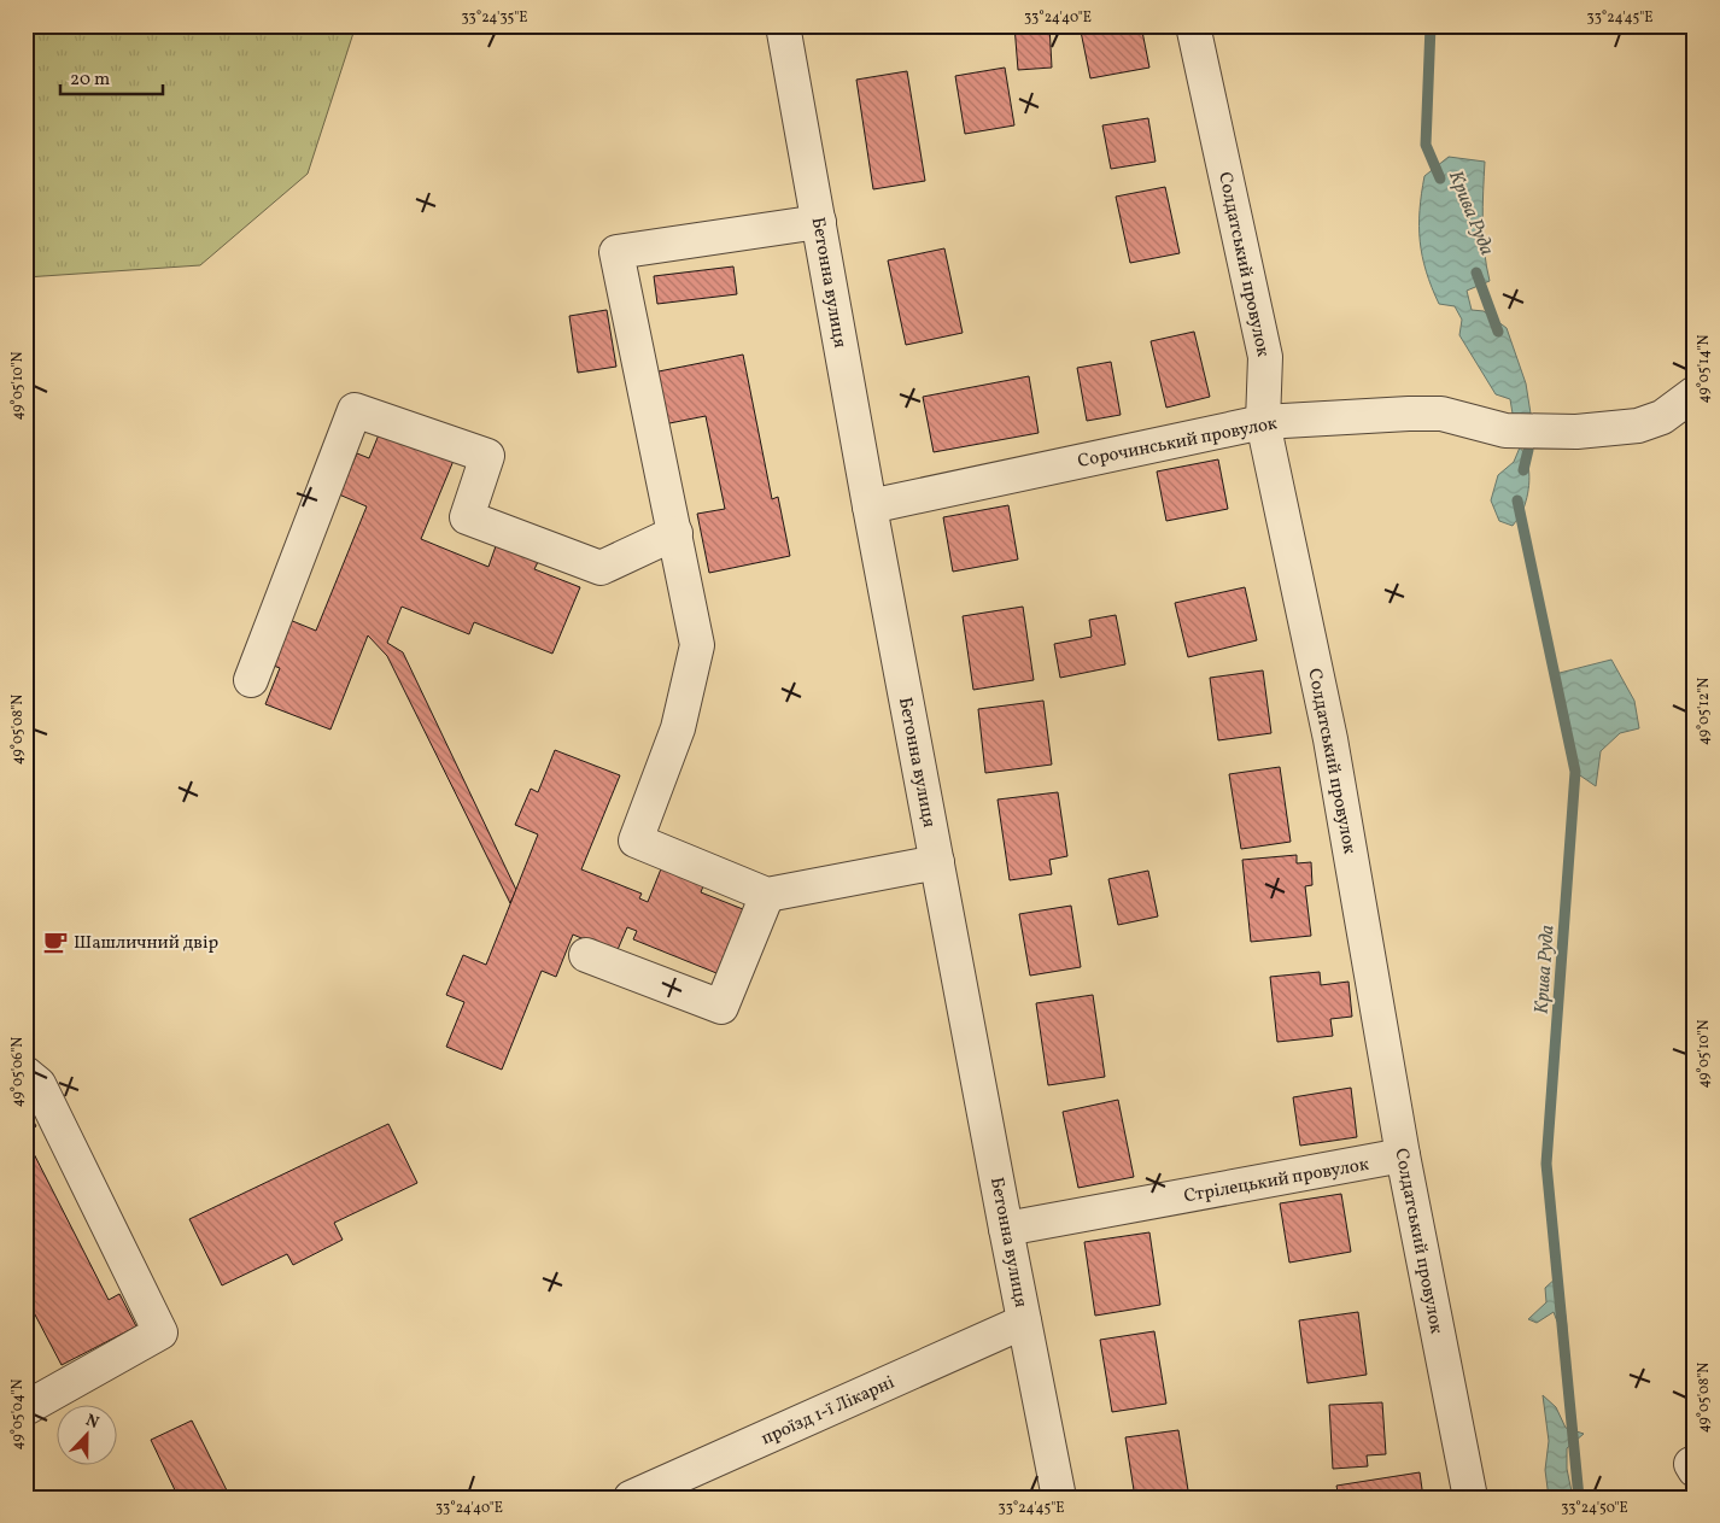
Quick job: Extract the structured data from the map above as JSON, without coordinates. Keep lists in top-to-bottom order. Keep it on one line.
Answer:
{"streets":{"street":["Солдатський провулок","Бетонна вулиця","Сорочинський провулок","Стрілецький провулок","проїзд 1-ї Лікарні"]},"crossings":[["Солдатський провулок","Сорочинський провулок"],["Солдатський провулок","Стрілецький провулок"],["Бетонна вулиця","Сорочинський провулок"],["Бетонна вулиця","Стрілецький провулок"],["Бетонна вулиця","проїзд 1-ї Лікарні"]],"water":["Крива Руда"],"places":{"cafe":["Шашличний двір"]},"scale_bar":"20 m","north":"top","coordinates":["33°24'35\"E","33°24'40\"E","33°24'45\"E","49°05'14\"N","49°05'10\"N","49°05'12\"N","49°05'08\"N","49°05'06\"N","49°05'04\"N","33°24'50\"E"]}
